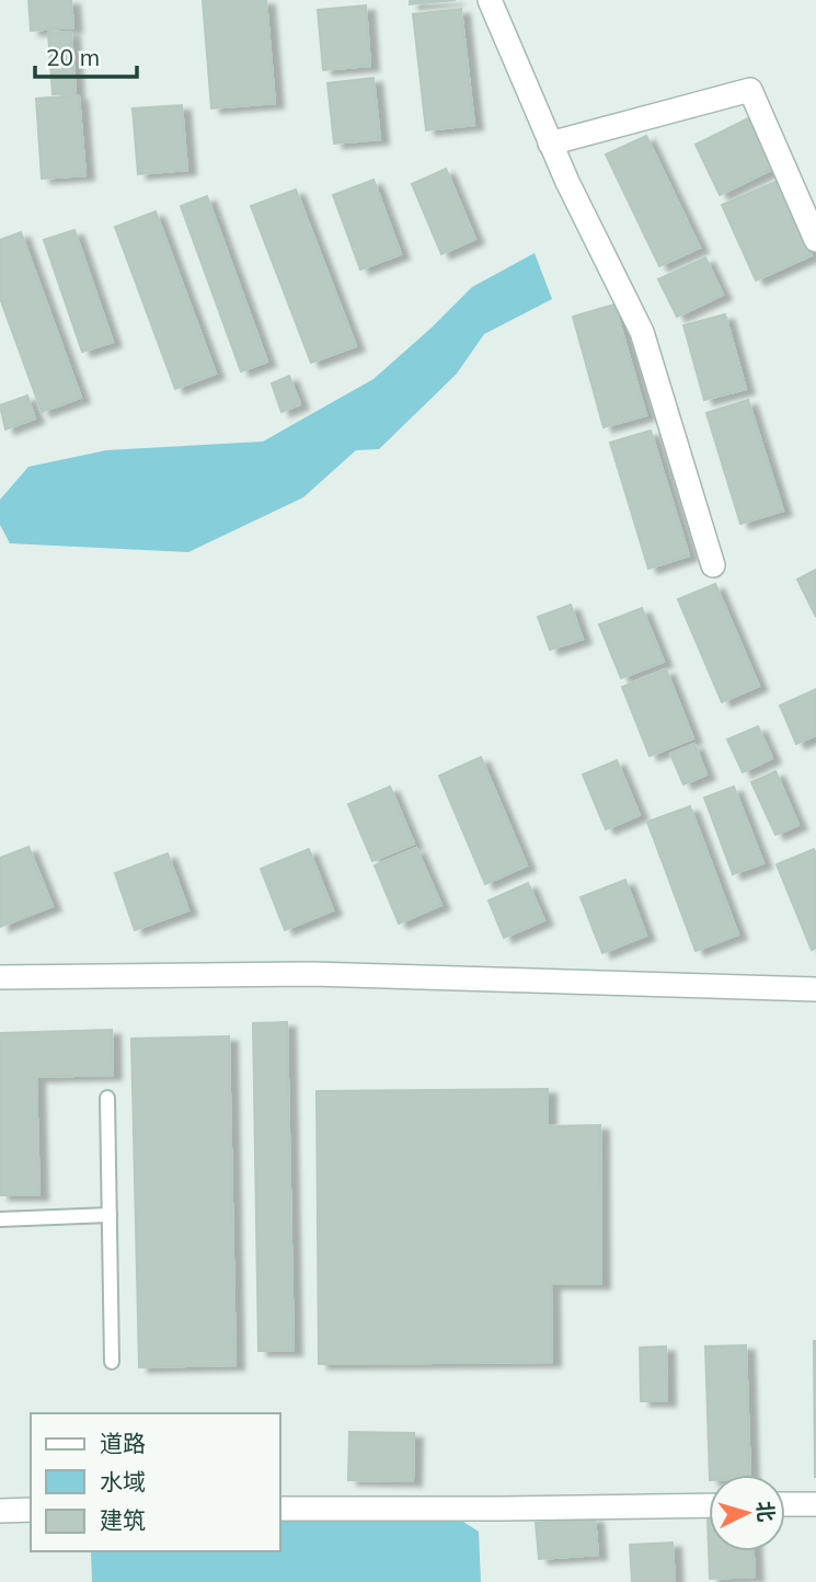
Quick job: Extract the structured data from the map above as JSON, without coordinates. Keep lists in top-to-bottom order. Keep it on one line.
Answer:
{"legend":["道路","水域","建筑"],"scale_bar":"20 m","north":"right"}
